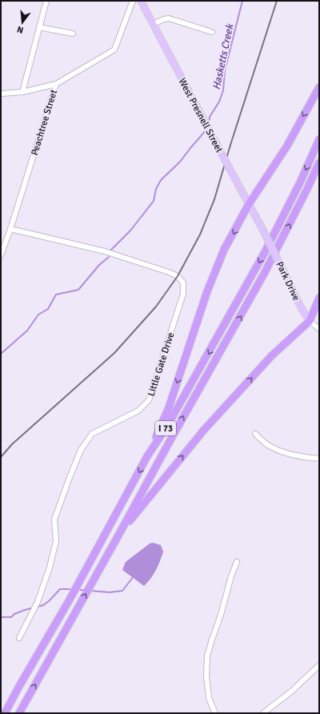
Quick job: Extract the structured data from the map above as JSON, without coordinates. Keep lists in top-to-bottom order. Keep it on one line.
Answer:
{"streets":{"highway":["I 73"],"main road":["West Presnell Street","Park Drive"],"street":["Peachtree Street","Little Gate Drive"]},"crossings":[["West Presnell Street","Park Drive"],["Peachtree Street","Little Gate Drive"]],"water":["Hasketts Creek"],"north":"bottom"}
